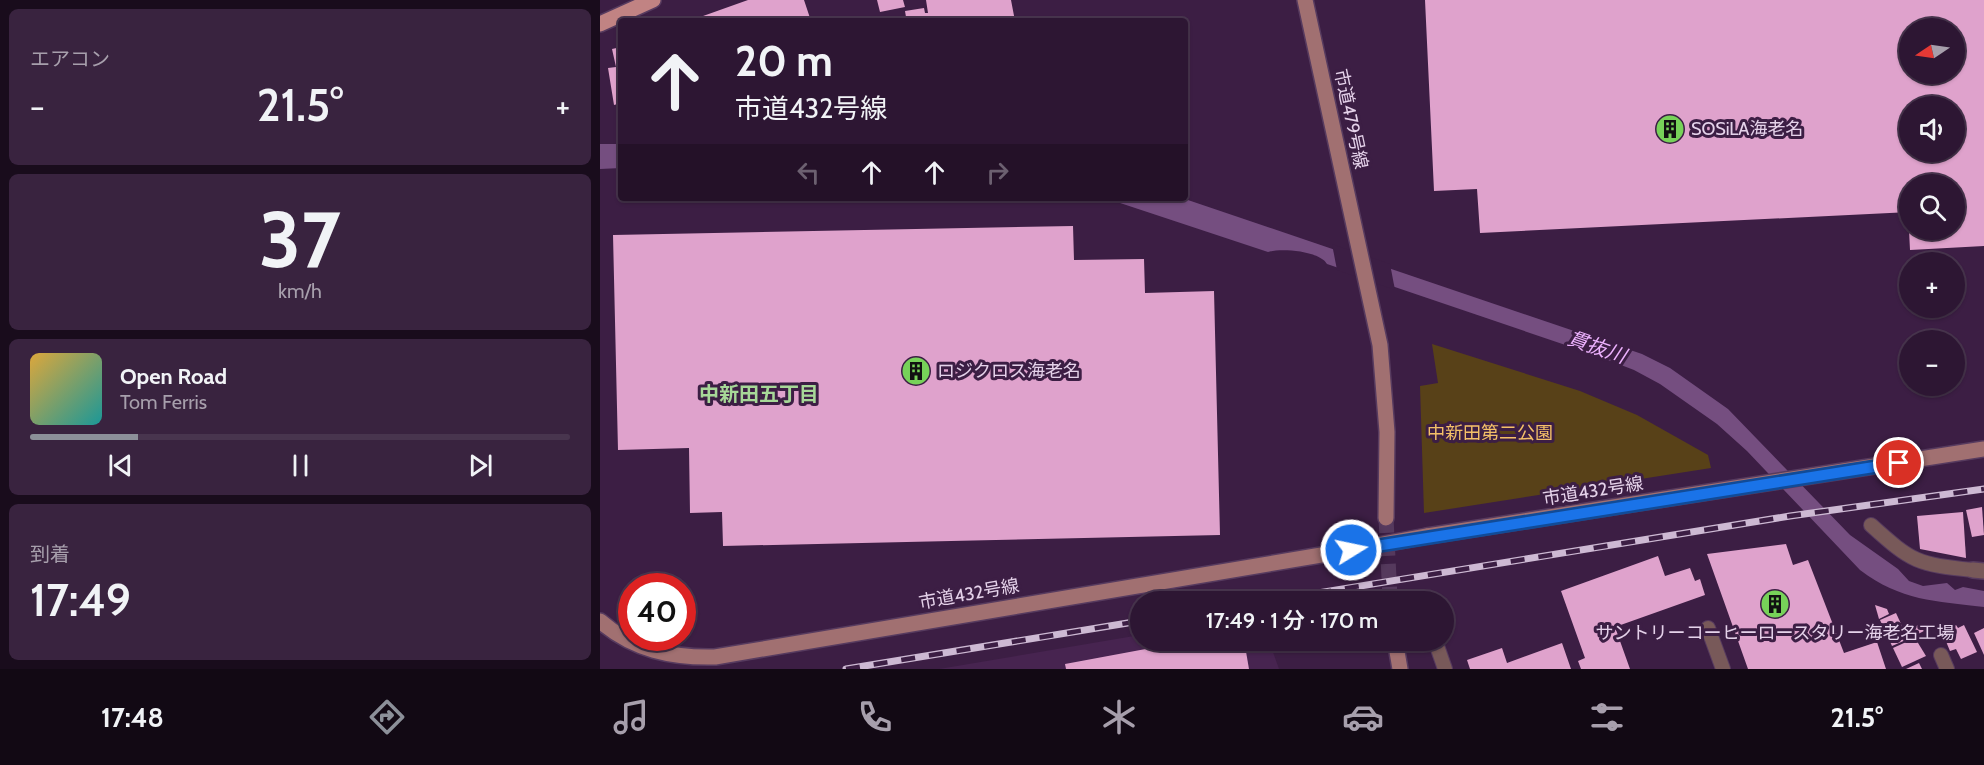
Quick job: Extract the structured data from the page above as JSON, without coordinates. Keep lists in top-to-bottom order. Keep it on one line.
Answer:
{"streets":{"street":["市道479号線","市道432号線"]},"districts":["中新田五丁目"],"water":["貫抜川"],"parks":["中新田第二公園"],"places":{"building":["SOSiLA海老名","ロジクロス海老名","サントリーコーヒーロースタリー海老名工場"]},"north":"left","page":{"tile":["エアコン",["37","km/h"],["到着","17:49"]],"map_buttons":["+","−"],"turn":["20 m","市道432号線"],"heat":["−","21.5°","+"],"song":["Open Road","Tom Ferris"],"limit":"40","trip":"17:49 · 1 分 · 170 m","tabs":["17:48","21.5°"]}}
